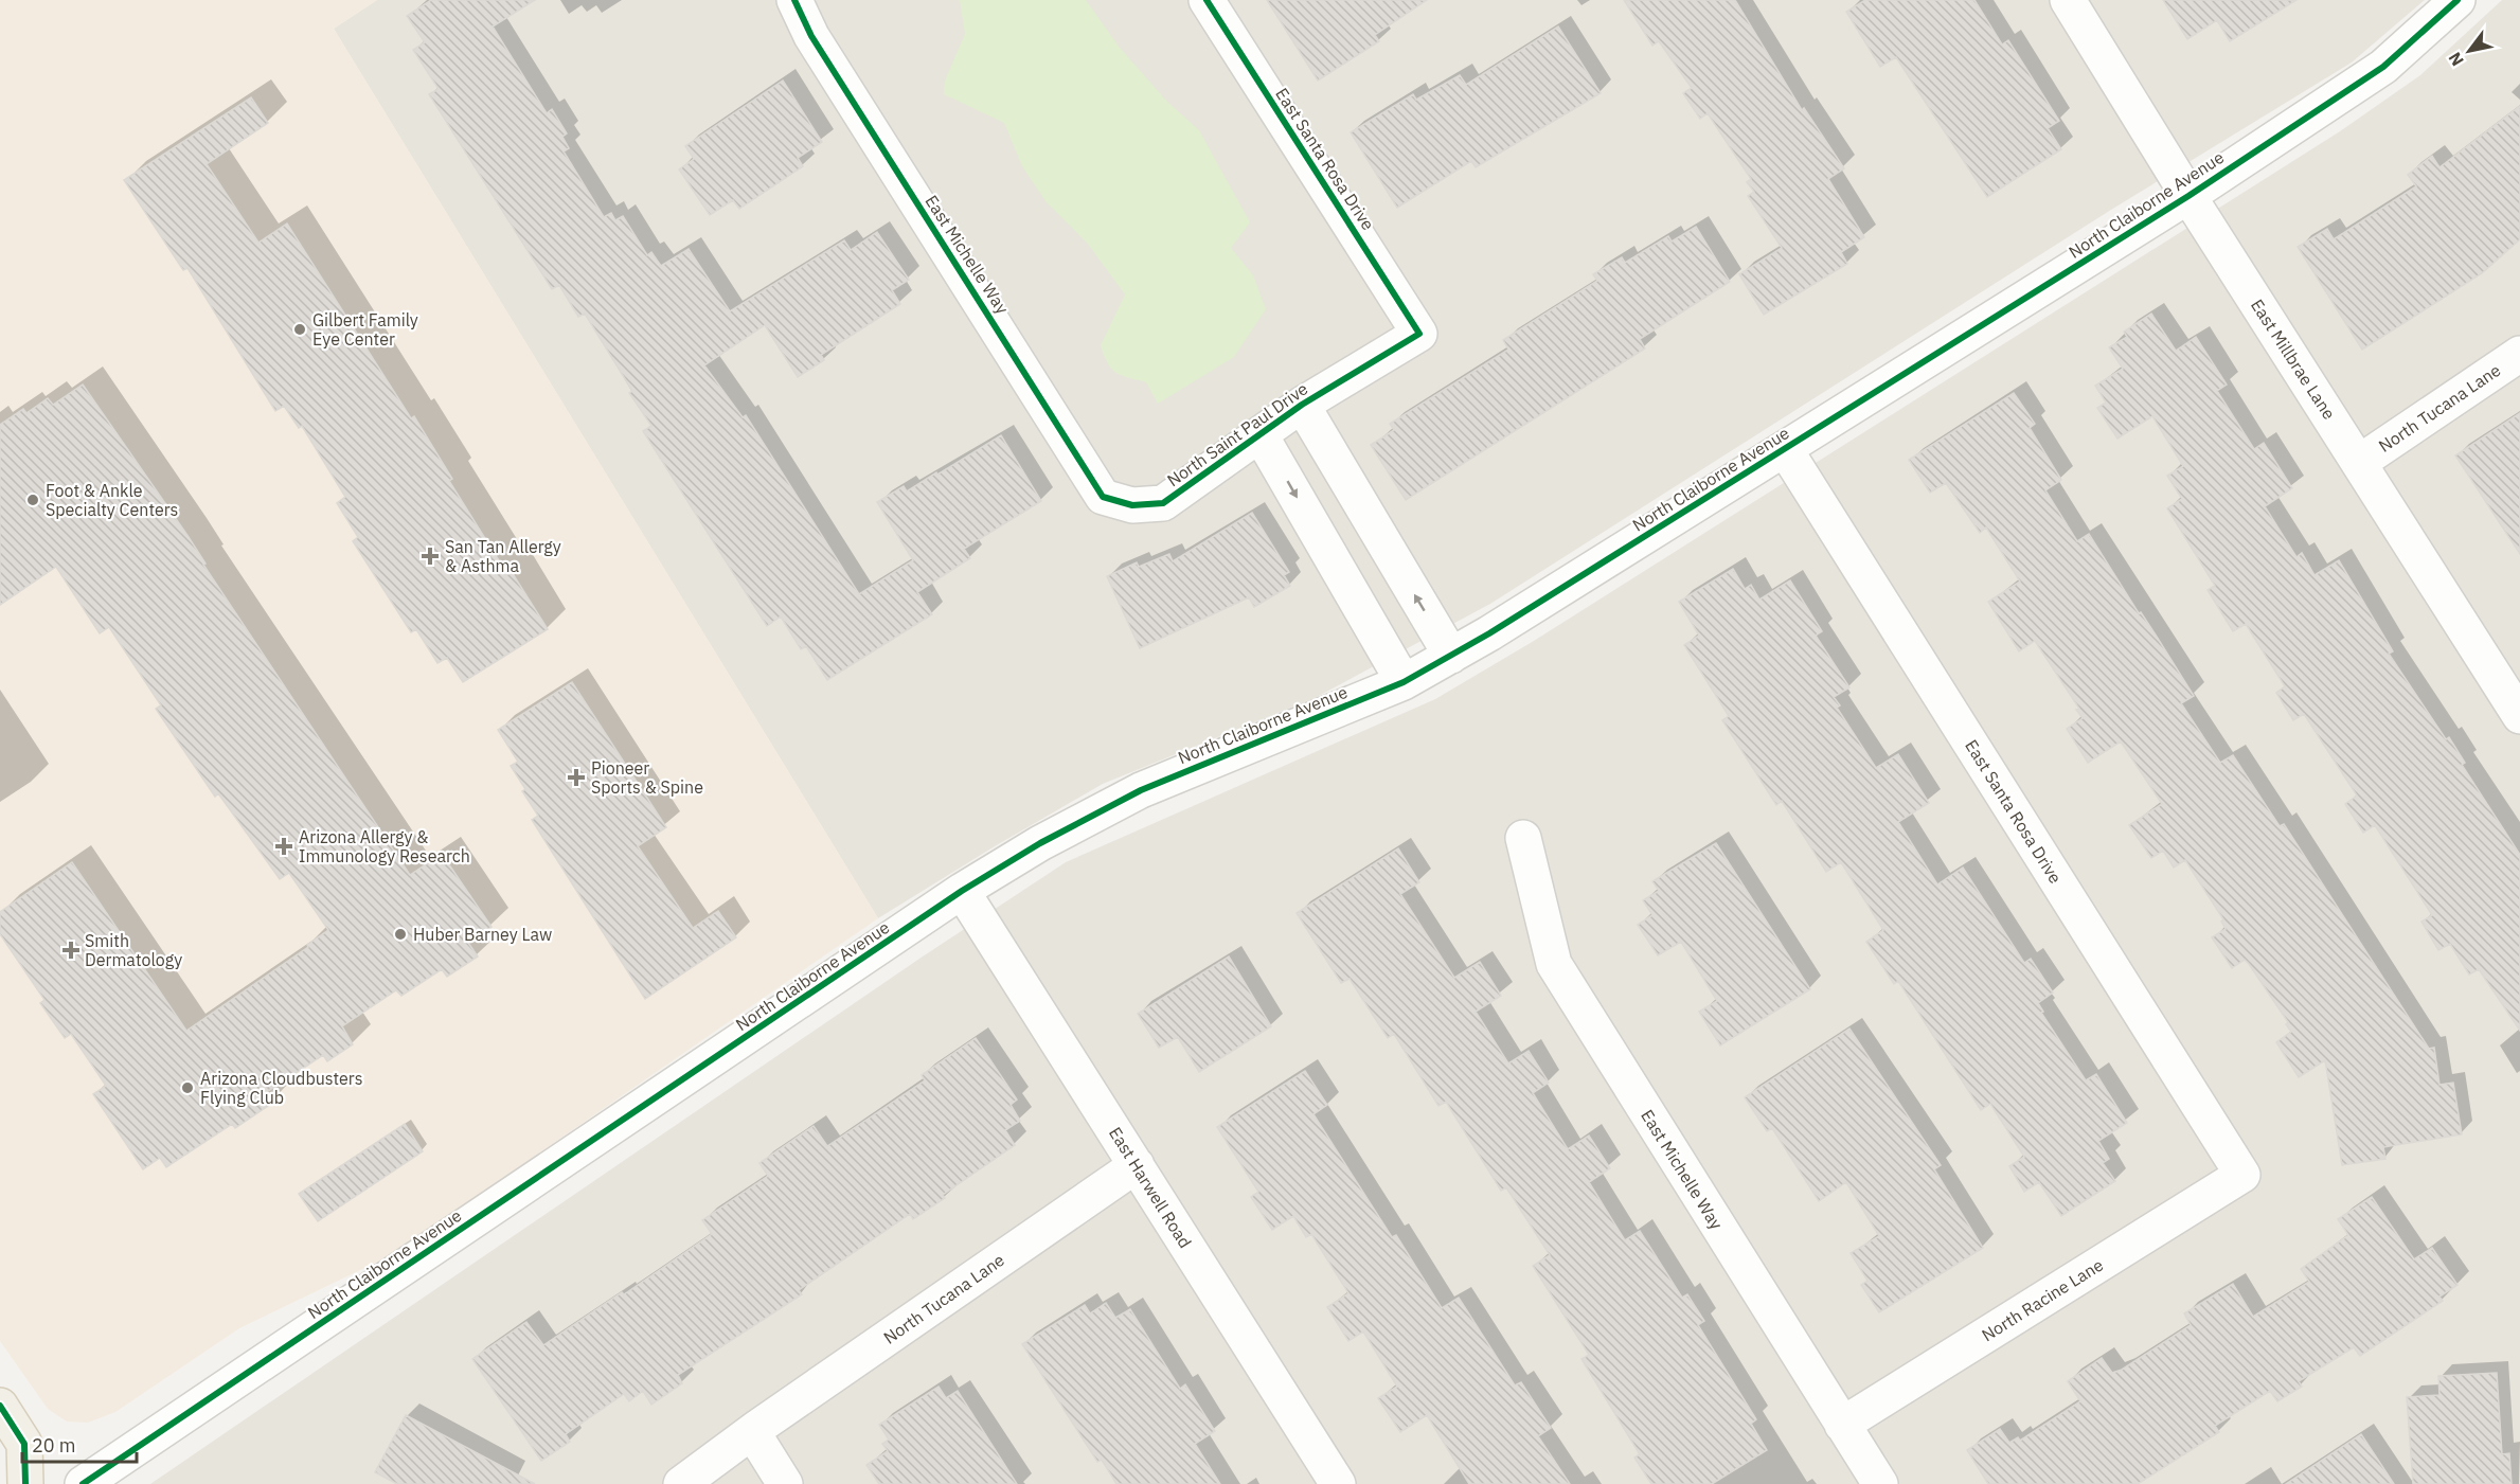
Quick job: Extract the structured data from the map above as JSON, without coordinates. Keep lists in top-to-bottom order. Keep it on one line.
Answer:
{"streets":{"street":["East Santa Rosa Drive","North Claiborne Avenue","East Michelle Way","East Millbrae Lane","North Tucana Lane","North Saint Paul Drive","East Harwell Road","North Racine Lane"]},"crossings":[["East Santa Rosa Drive","North Claiborne Avenue"],["East Santa Rosa Drive","North Saint Paul Drive"],["East Santa Rosa Drive","North Racine Lane"],["North Claiborne Avenue","East Millbrae Lane"],["North Claiborne Avenue","East Harwell Road"],["East Michelle Way","North Saint Paul Drive"],["East Michelle Way","North Racine Lane"],["East Millbrae Lane","North Tucana Lane"],["North Tucana Lane","East Harwell Road"]],"places":{"other":["Gilbert Family Eye Center","Foot & Ankle Specialty Centers","Huber Barney Law","Arizona Cloudbusters Flying Club"],"health":["San Tan Allergy & Asthma","Pioneer Sports & Spine","Arizona Allergy & Immunology Research","Smith Dermatology"]},"scale_bar":"20 m","north":"bottom left"}
